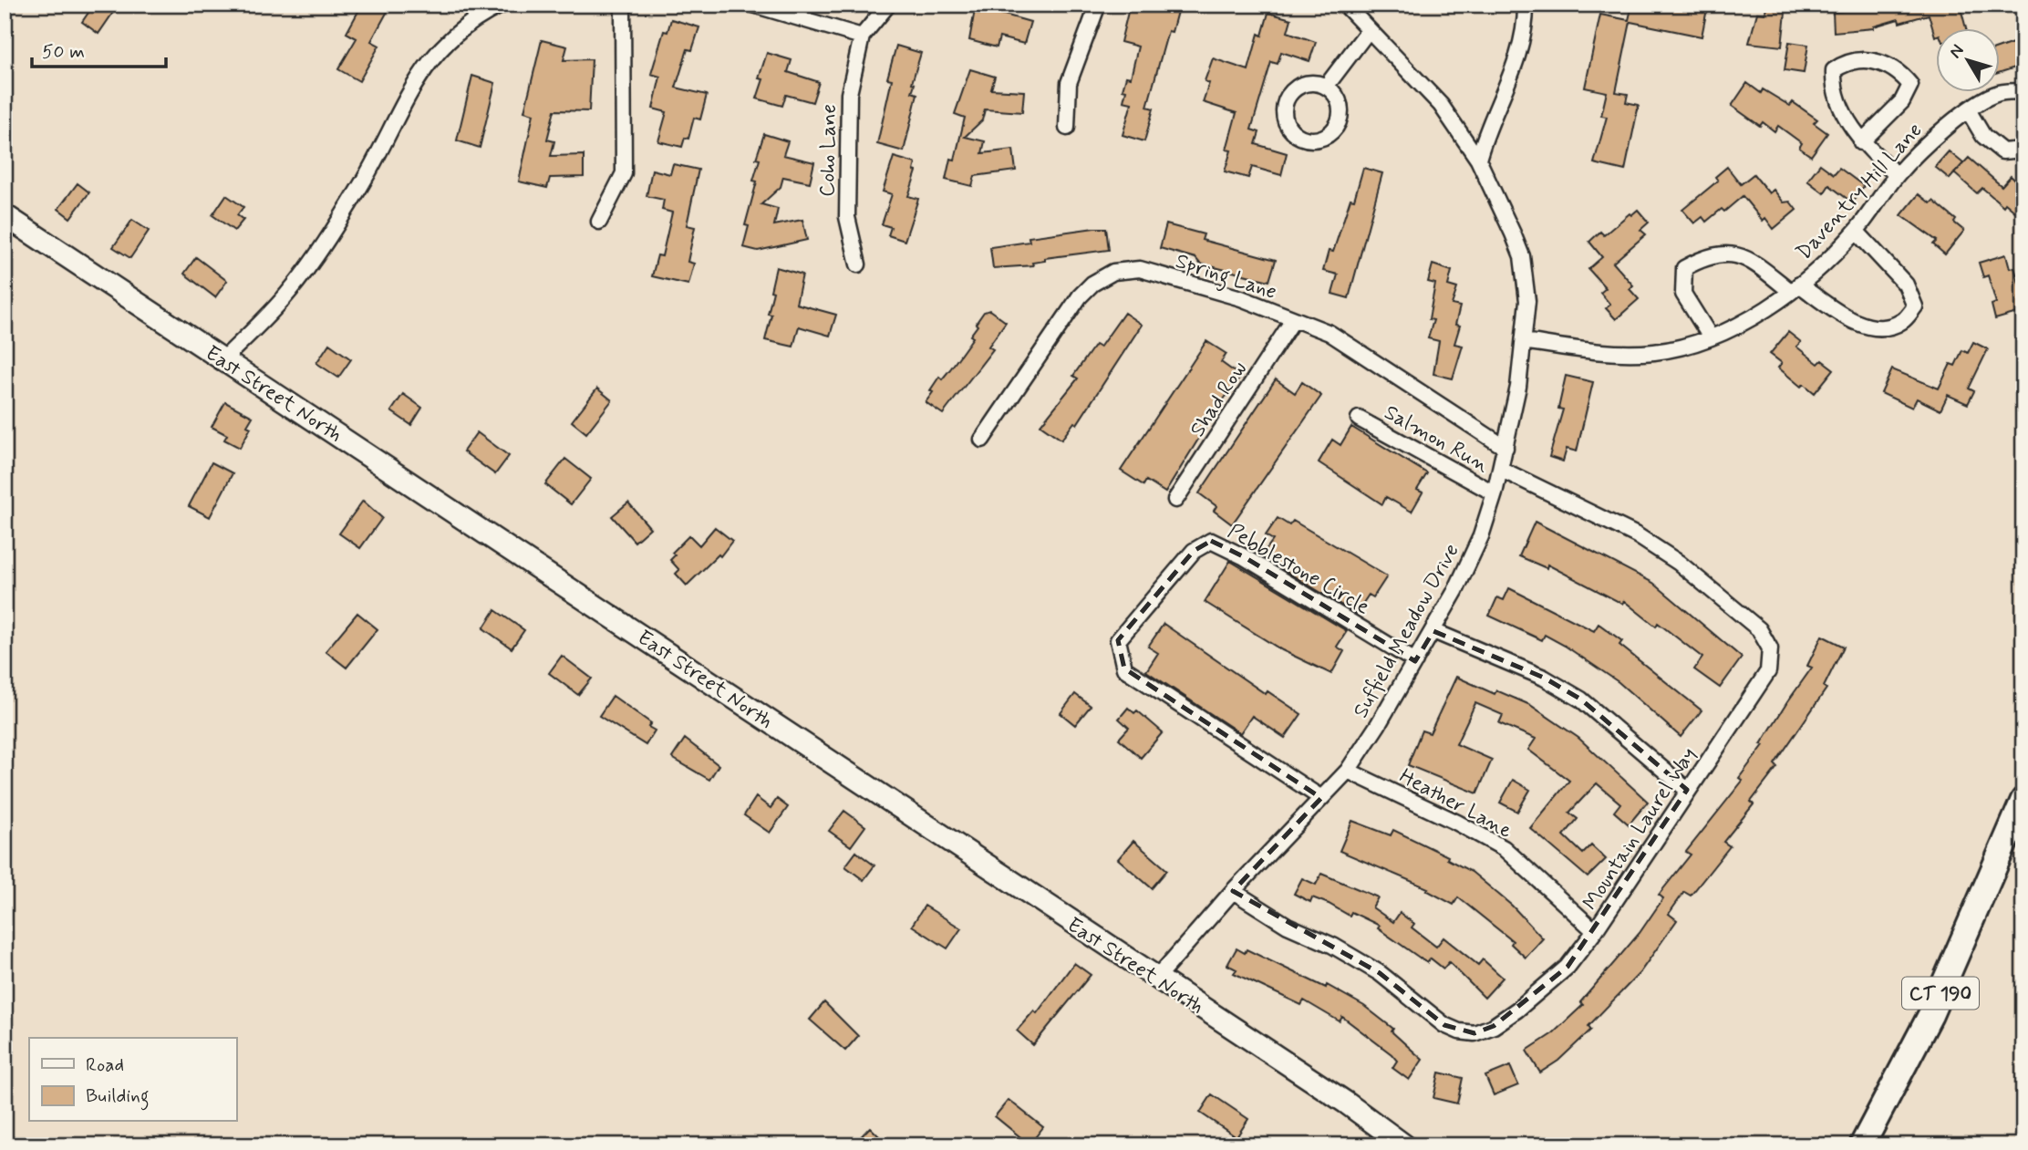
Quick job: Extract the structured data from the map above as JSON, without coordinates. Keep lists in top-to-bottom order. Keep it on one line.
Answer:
{"streets":{"main road":["East Street North","CT 190"],"street":["Coho Lane","Daventry Hill Lane","Spring Lane","Shad Row","Salmon Run","Pebblestone Circle","Suffield Meadow Drive","Heather Lane","Mountain Laurel Way"]},"crossings":[["Daventry Hill Lane","Suffield Meadow Drive"],["Spring Lane","Shad Row"],["Spring Lane","Suffield Meadow Drive"],["East Street North","Suffield Meadow Drive"],["Salmon Run","Suffield Meadow Drive"],["Pebblestone Circle","Suffield Meadow Drive"],["Suffield Meadow Drive","Heather Lane"],["Suffield Meadow Drive","Mountain Laurel Way"],["Heather Lane","Mountain Laurel Way"]],"legend":["Road","Building"],"scale_bar":"50 m","north":"top left"}
